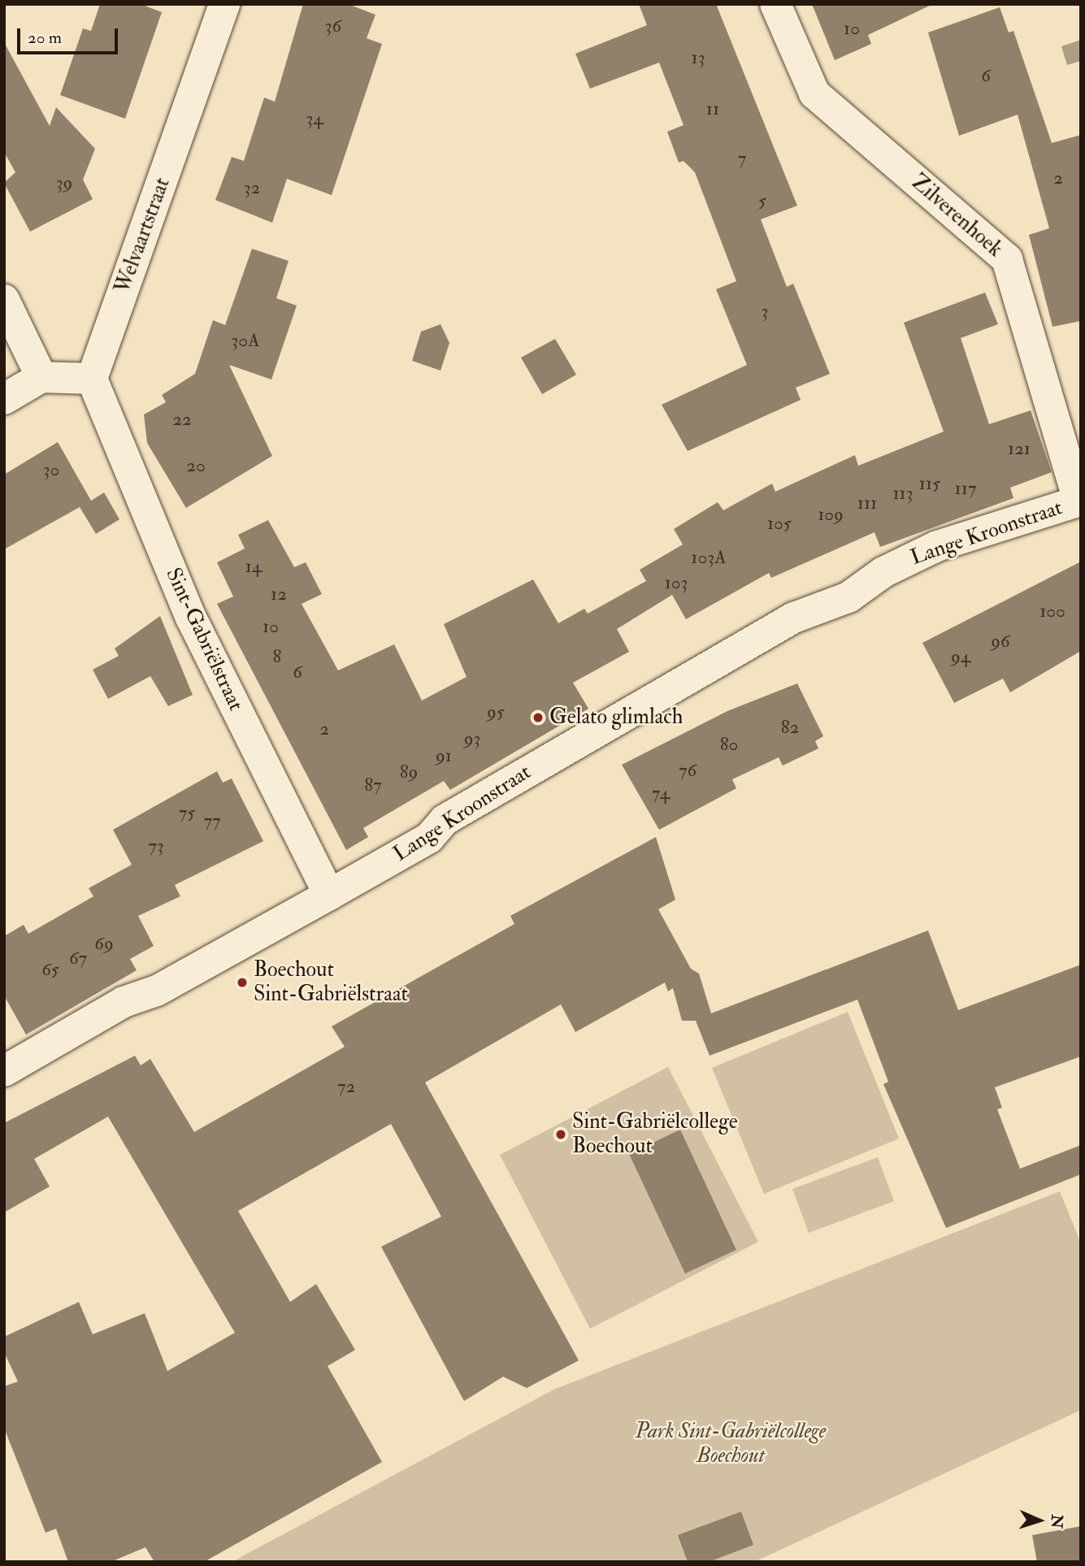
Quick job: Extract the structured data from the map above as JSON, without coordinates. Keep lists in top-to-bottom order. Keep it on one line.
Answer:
{"streets":{"street":["Zilverenhoek","Welvaartstraat","Lange Kroonstraat","Sint-Gabriëlstraat"]},"crossings":[["Zilverenhoek","Lange Kroonstraat"],["Welvaartstraat","Sint-Gabriëlstraat"],["Lange Kroonstraat","Sint-Gabriëlstraat"]],"parks":["Park Sint-Gabriëlcollege Boechout"],"places":["Gelato glimlach","Boechout Sint-Gabriëlstraat","Sint-Gabriëlcollege Boechout"],"house_numbers":["36","10","13","6","11","34","7","2","39","32","5","3","30A","22","121","20","30","115","117","113","111","109","105","103A","14","103","12","100","10","96","8","94","6","95","82","2","93","80","91","76","89","87","74","75","77","73","69","67","65","72"],"scale_bar":"20 m","north":"right"}
